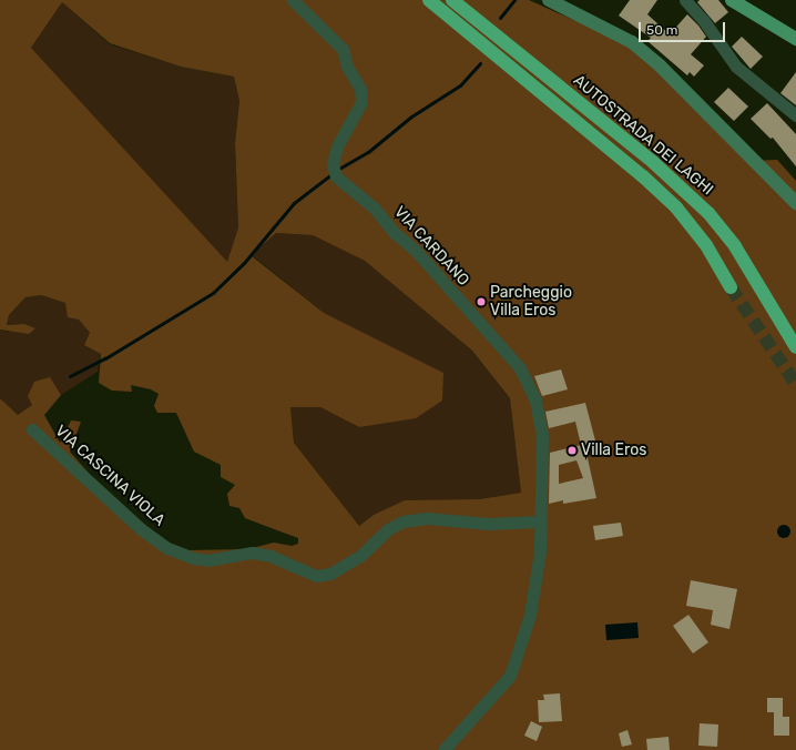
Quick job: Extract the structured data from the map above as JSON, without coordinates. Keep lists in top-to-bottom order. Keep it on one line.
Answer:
{"streets":{"highway":["AUTOSTRADA DEI LAGHI"],"street":["VIA CARDANO","VIA CASCINA VIOLA"]},"crossings":[["VIA CARDANO","VIA CASCINA VIOLA"]],"places":["Parcheggio Villa Eros","Villa Eros"],"scale_bar":"50 m"}
